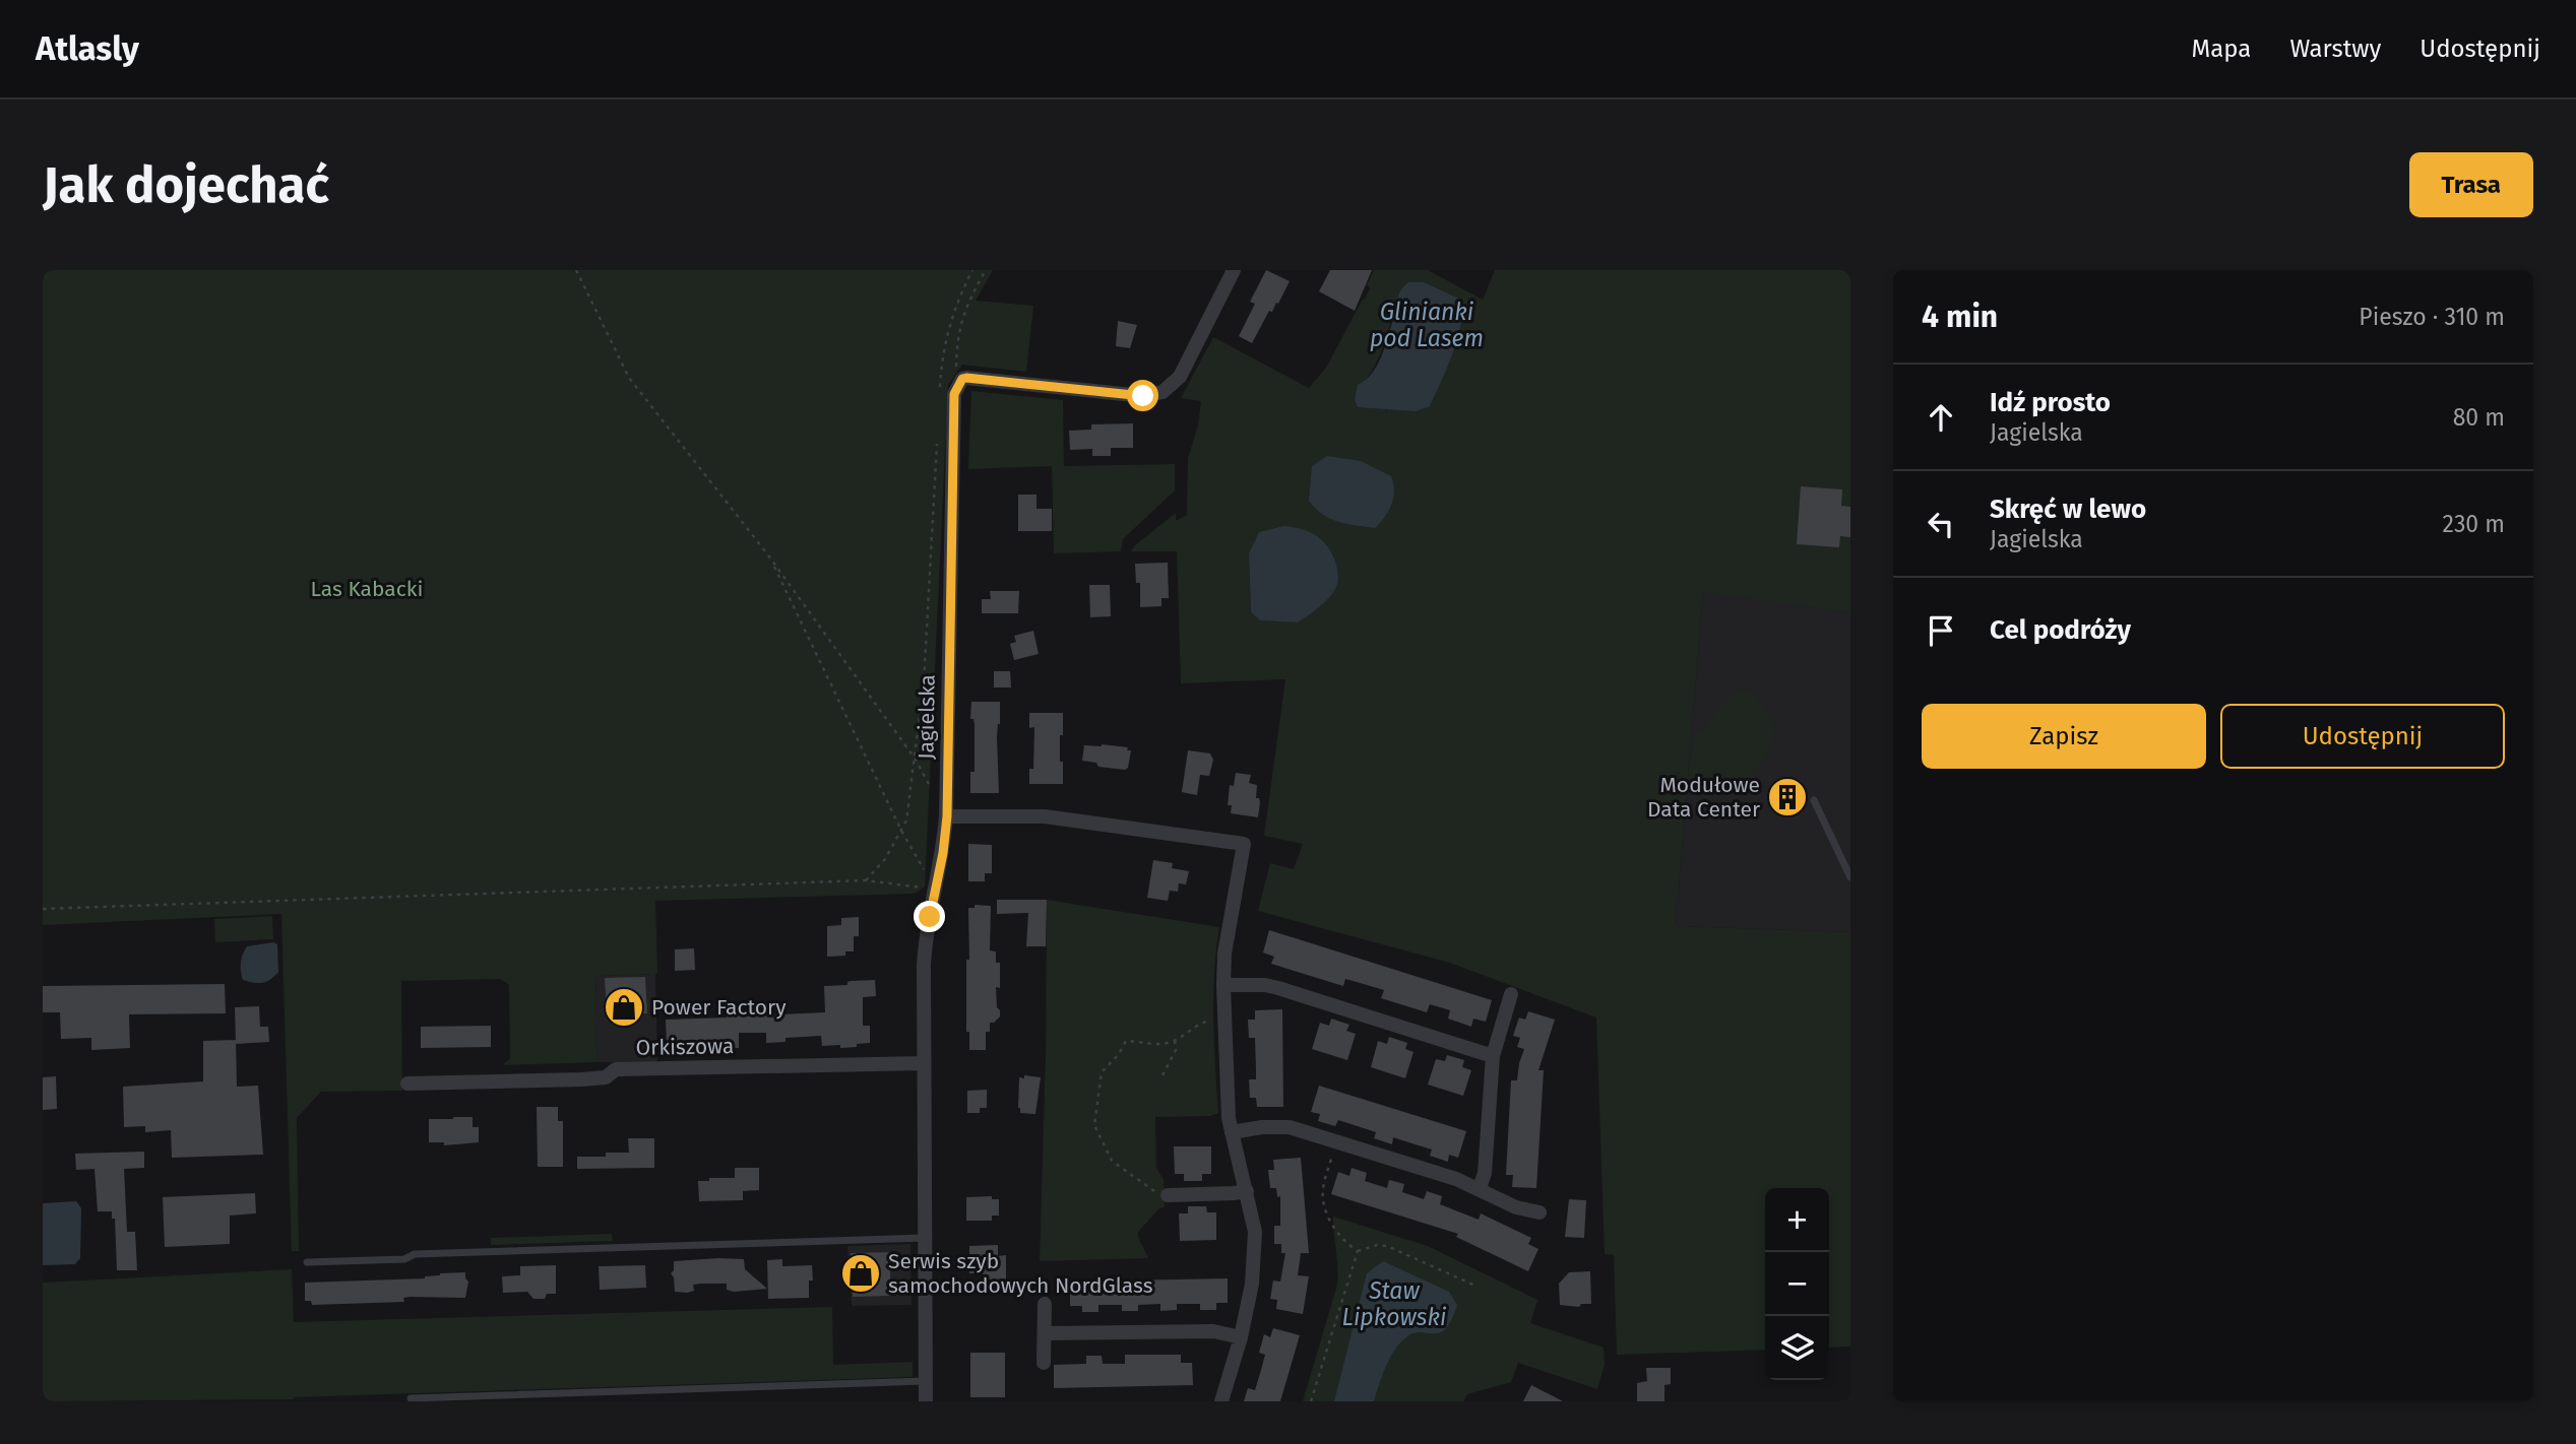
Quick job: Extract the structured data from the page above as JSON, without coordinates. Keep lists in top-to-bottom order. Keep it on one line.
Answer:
{"streets":{"street":["Jagielska","Orkiszowa"]},"crossings":[["Jagielska","Orkiszowa"]],"water":["Glinianki pod Lasem","Staw Lipkowski"],"parks":["Las Kabacki"],"places":{"building":["Modułowe Data Center"],"shop":["Power Factory","Serwis szyb samochodowych NordGlass"]},"page":{"header":"Atlasly","nav":["Mapa","Warstwy","Udostępnij"],"buttons":["Trasa",["Zapisz","Udostępnij"]],"title":"Jak dojechać","heading":["4 min","Pieszo · 310 m"],"list":[["Idź prosto","Jagielska","80 m"],["Skręć w lewo","Jagielska","230 m"],"Cel podróży"],"map_buttons":["+","−"]}}
